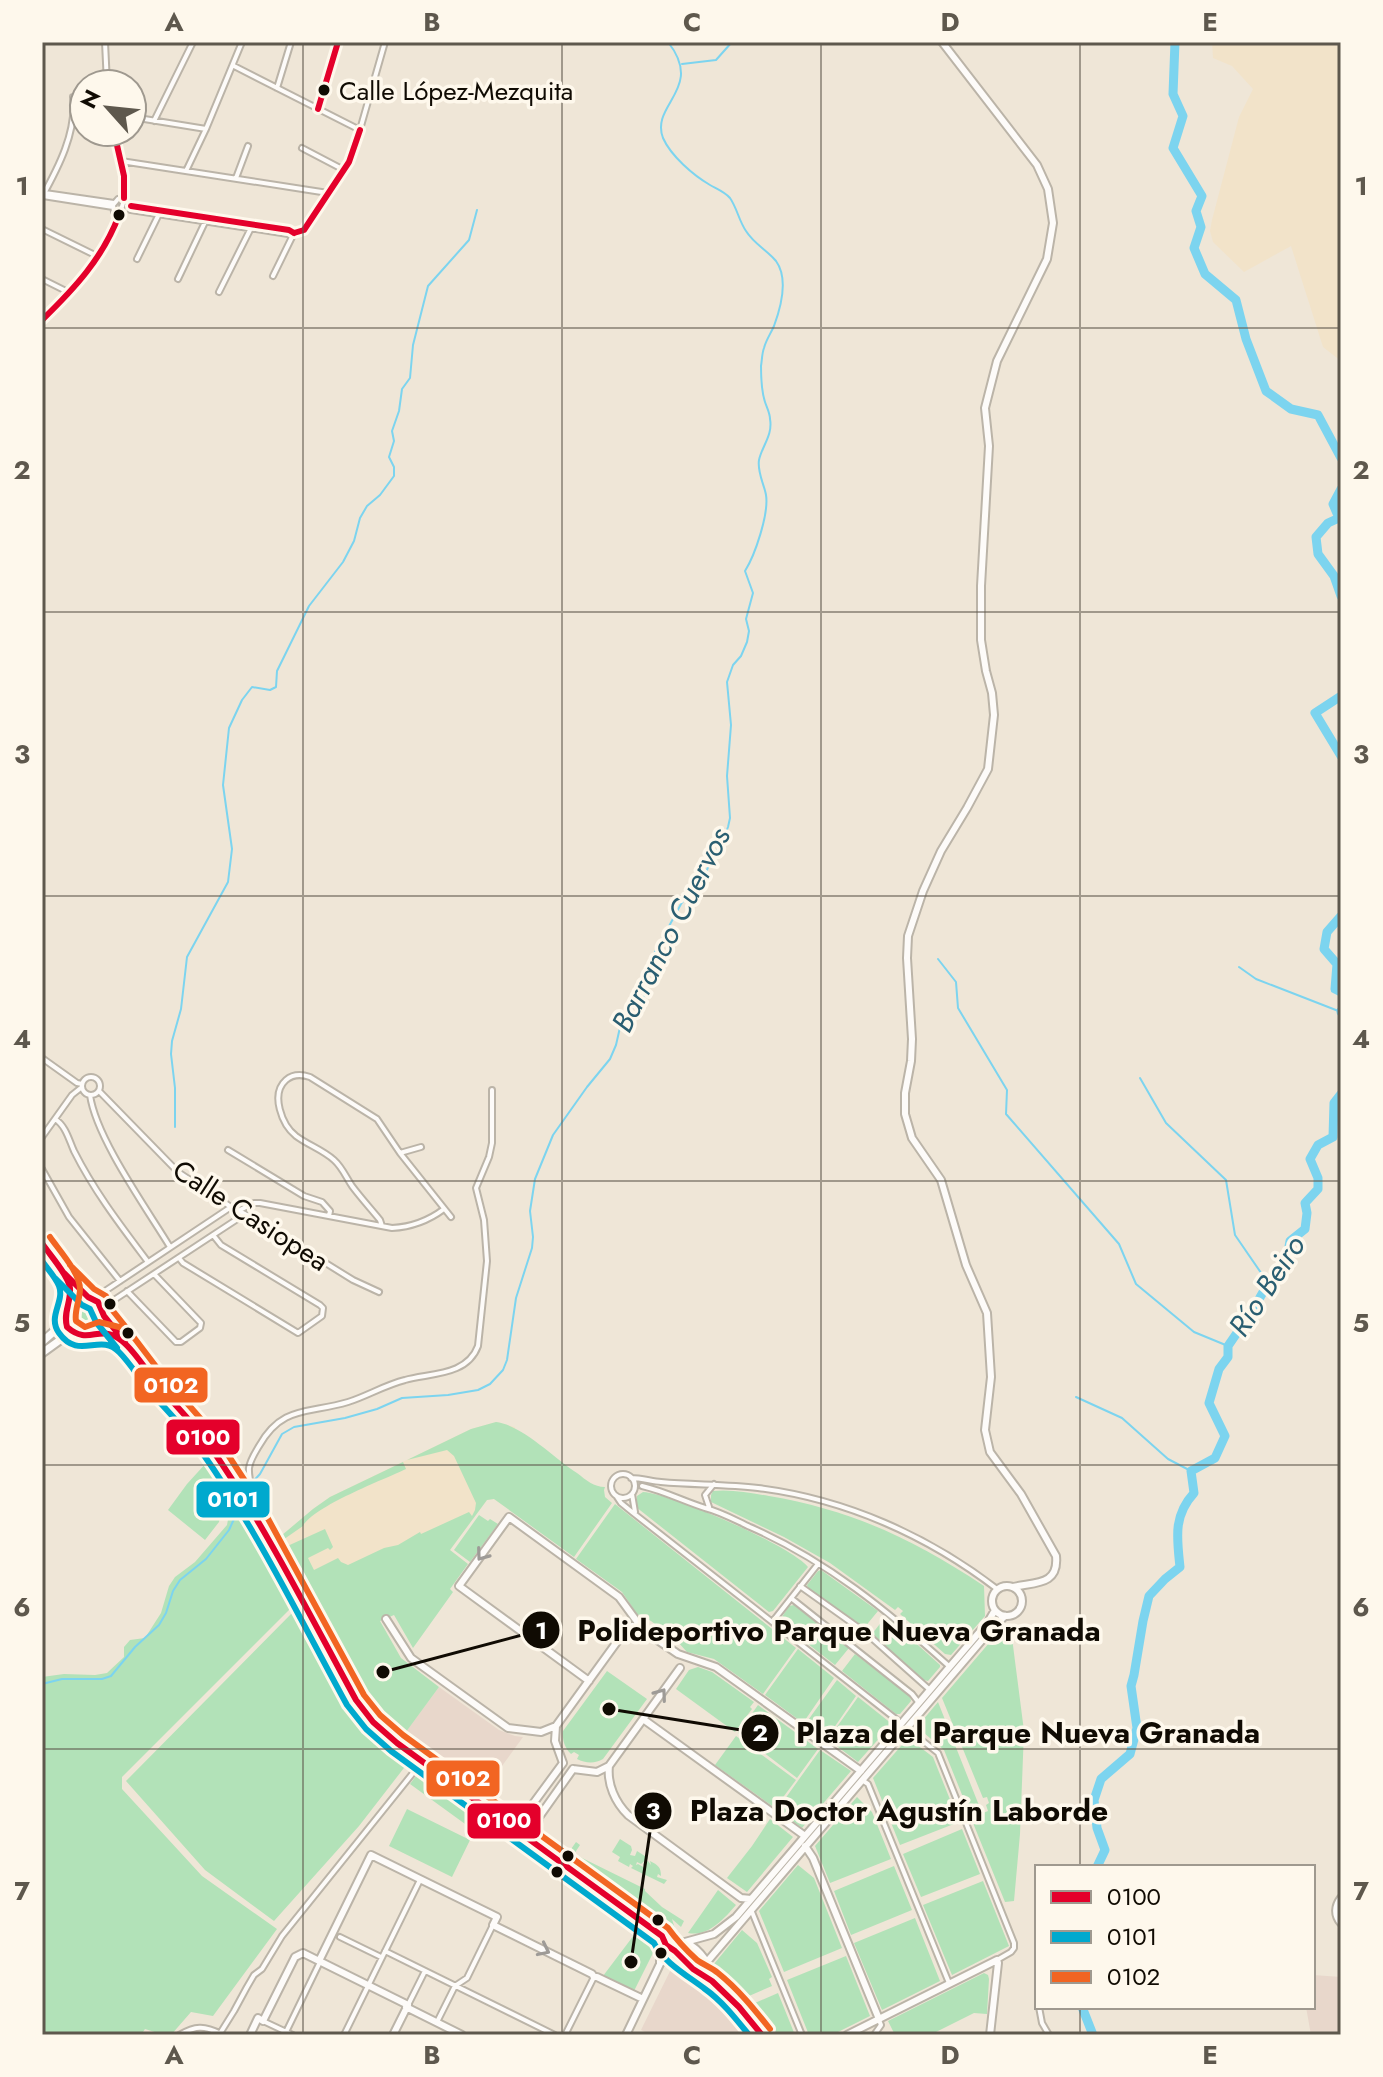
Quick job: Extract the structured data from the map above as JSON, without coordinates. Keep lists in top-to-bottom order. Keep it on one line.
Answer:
{"streets":{"street":["Calle Casiopea"]},"water":["Barranco Cuervos","Río Beiro"],"places":["Calle López-Mezquita","Polideportivo Parque Nueva Granada","Plaza del Parque Nueva Granada","Plaza Doctor Agustín Laborde"],"lines":["transit line 0100","transit line 0102","transit line 0101"],"legend":["0100","0101","0102"],"north":"top left","grid":{"columns":["A","B","C","D","E"],"rows":["1","2","3","4","5","6","7"]}}
